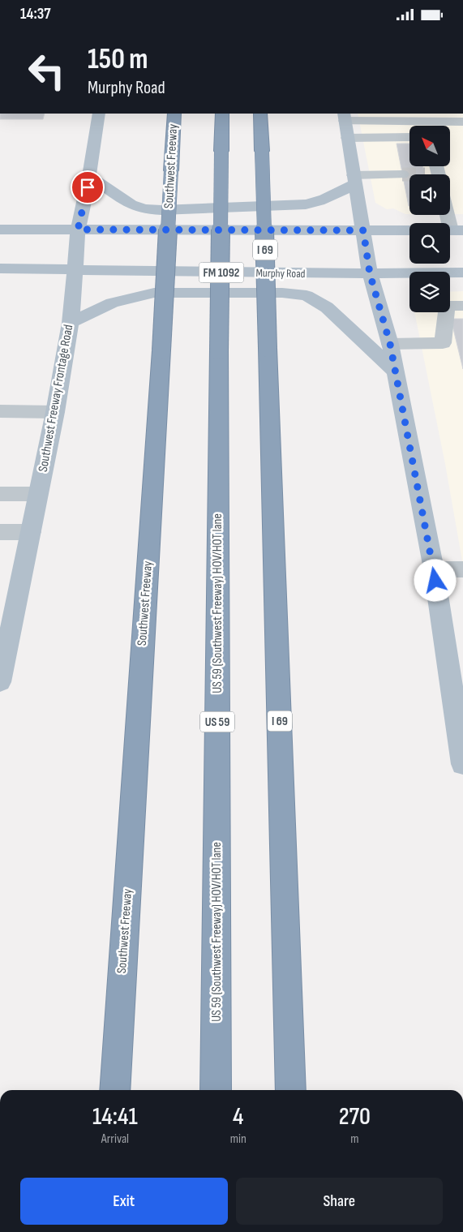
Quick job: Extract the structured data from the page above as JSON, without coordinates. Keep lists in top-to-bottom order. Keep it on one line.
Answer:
{"streets":{"highway":["Southwest Freeway","I 69","US 59 (Southwest Freeway) HOV/HOT lane","US 59"],"main road":["FM 1092","Murphy Road","Southwest Freeway Frontage Road"]},"crossings":[["Murphy Road","Southwest Freeway Frontage Road"]],"north":"top left","page":{"status":"14:37","turn":["150 m","Murphy Road"],"eta":["14:41","Arrival","4","min","270","m"],"buttons":["Exit","Share"]}}
